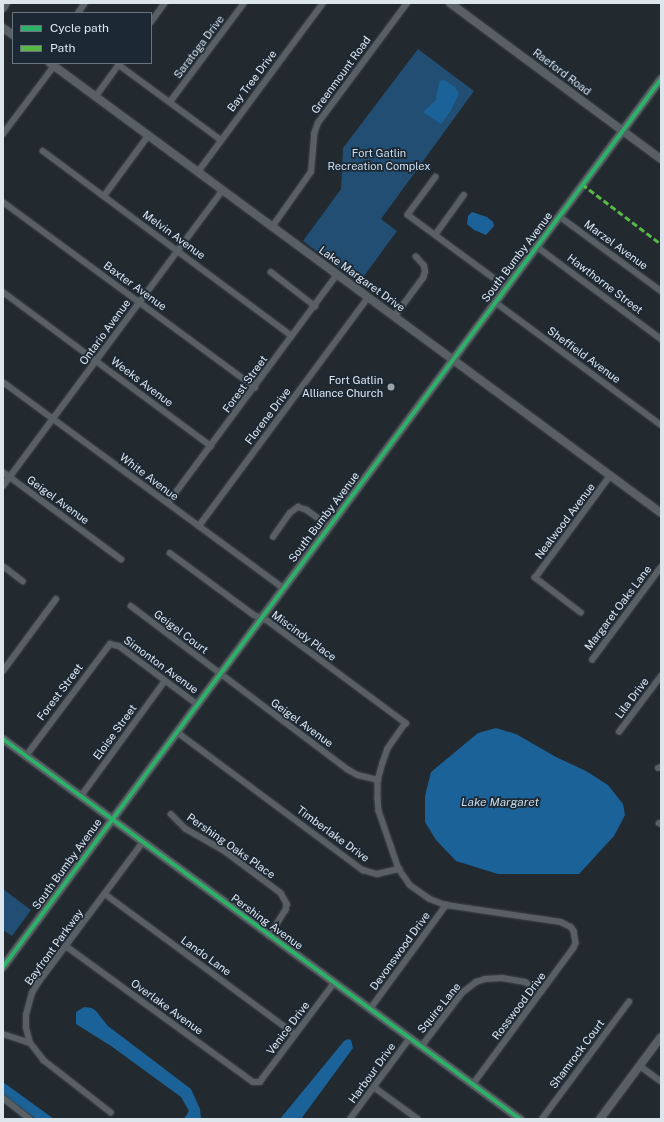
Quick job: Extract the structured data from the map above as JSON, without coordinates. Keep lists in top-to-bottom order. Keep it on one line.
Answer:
{"streets":{"street":["Saratoga Drive","Raeford Road","Greenmount Road","Bay Tree Drive","Melvin Avenue","Marzel Avenue","South Bumby Avenue","Lake Margaret Drive","Hawthorne Street","Baxter Avenue","Ontario Avenue","Sheffield Avenue","Weeks Avenue","Forest Street","Florene Drive","White Avenue","Geigel Avenue","Nealwood Avenue","Margaret Oaks Lane","Geigel Court","Miscindy Place","Simonton Avenue","Lila Drive","Eloise Street","Timberlake Drive","Pershing Oaks Place","Pershing Avenue","Bayfront Parkway","Devonswood Drive","Lando Lane","Rosswood Drive","Overlake Avenue","Squire Lane","Venice Drive","Shamrock Court","Harbour Drive"]},"crossings":[["Raeford Road","South Bumby Avenue"],["Greenmount Road","Lake Margaret Drive"],["Bay Tree Drive","Lake Margaret Drive"],["Melvin Avenue","Ontario Avenue"],["Melvin Avenue","Forest Street"],["Marzel Avenue","South Bumby Avenue"],["South Bumby Avenue","Lake Margaret Drive"],["South Bumby Avenue","Hawthorne Street"],["South Bumby Avenue","Sheffield Avenue"],["South Bumby Avenue","White Avenue"],["South Bumby Avenue","Geigel Avenue"],["South Bumby Avenue","Geigel Court"],["South Bumby Avenue","Miscindy Place"],["South Bumby Avenue","Simonton Avenue"],["South Bumby Avenue","Timberlake Drive"],["South Bumby Avenue","Pershing Avenue"],["Lake Margaret Drive","Ontario Avenue"],["Lake Margaret Drive","Forest Street"],["Lake Margaret Drive","Florene Drive"],["Lake Margaret Drive","Nealwood Avenue"],["Baxter Avenue","Ontario Avenue"],["Baxter Avenue","Forest Street"],["Ontario Avenue","Weeks Avenue"],["Ontario Avenue","White Avenue"],["Ontario Avenue","Geigel Avenue"],["Weeks Avenue","Forest Street"],["Forest Street","White Avenue"],["Forest Street","Simonton Avenue"],["Forest Street","Pershing Avenue"],["Florene Drive","White Avenue"],["Geigel Avenue","Geigel Court"],["Geigel Avenue","Miscindy Place"],["Simonton Avenue","Eloise Street"],["Eloise Street","Pershing Avenue"],["Pershing Oaks Place","Pershing Avenue"],["Pershing Avenue","Bayfront Parkway"],["Pershing Avenue","Devonswood Drive"],["Pershing Avenue","Rosswood Drive"],["Pershing Avenue","Squire Lane"],["Pershing Avenue","Venice Drive"],["Pershing Avenue","Harbour Drive"],["Bayfront Parkway","Lando Lane"],["Bayfront Parkway","Overlake Avenue"],["Devonswood Drive","Rosswood Drive"],["Lando Lane","Venice Drive"],["Rosswood Drive","Squire Lane"],["Overlake Avenue","Venice Drive"]],"water":["Lake Margaret"],"parks":["Fort Gatlin Recreation Complex"],"places":["Fort Gatlin Alliance Church"],"legend":["Cycle path","Path"]}
